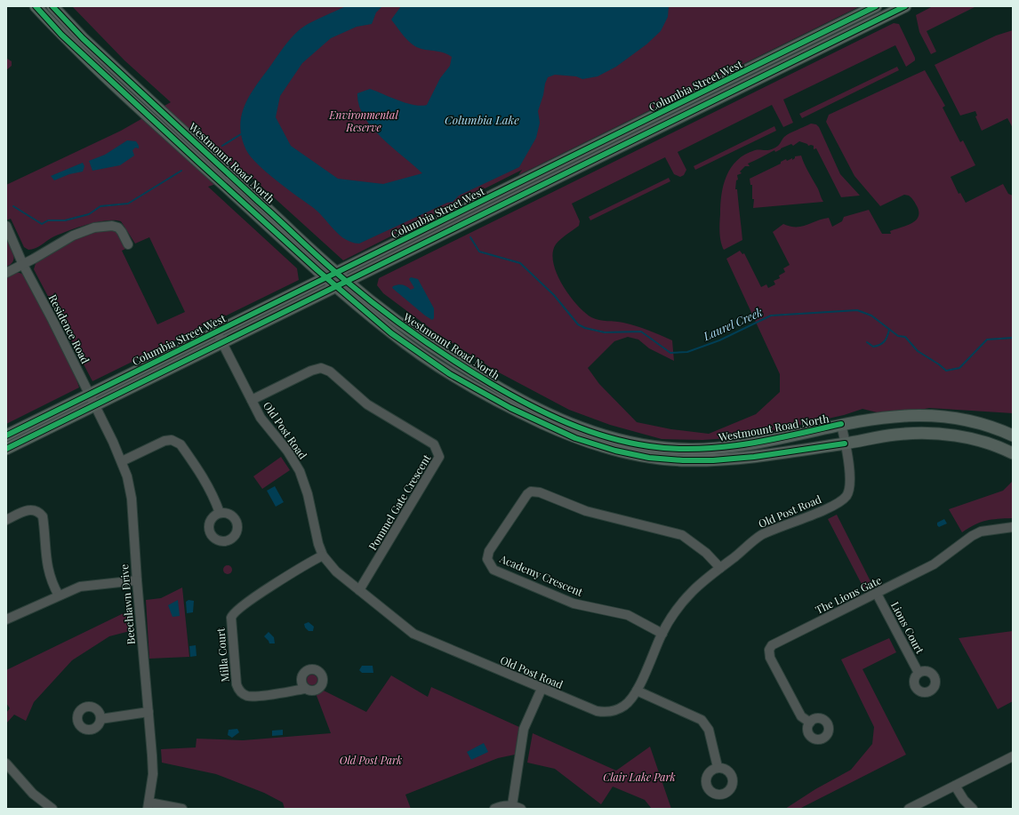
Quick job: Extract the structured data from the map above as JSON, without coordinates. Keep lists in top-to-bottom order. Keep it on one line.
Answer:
{"streets":{"main road":["Columbia Street West","Westmount Road North"],"street":["Residence Road","Old Post Road","Pommel Gate Crescent","Academy Crescent","The Lions Gate","Beechlawn Drive","Lions Court","Milla Court"]},"crossings":[["Columbia Street West","Westmount Road North"],["Columbia Street West","Residence Road"],["Columbia Street West","Old Post Road"],["Columbia Street West","Beechlawn Drive"],["Westmount Road North","Old Post Road"],["Residence Road","Beechlawn Drive"],["Old Post Road","Pommel Gate Crescent"],["Old Post Road","Academy Crescent"],["Old Post Road","Milla Court"],["The Lions Gate","Lions Court"]],"water":["Columbia Lake","Laurel Creek"],"parks":["Environmental Reserve","Old Post Park","Clair Lake Park"]}
